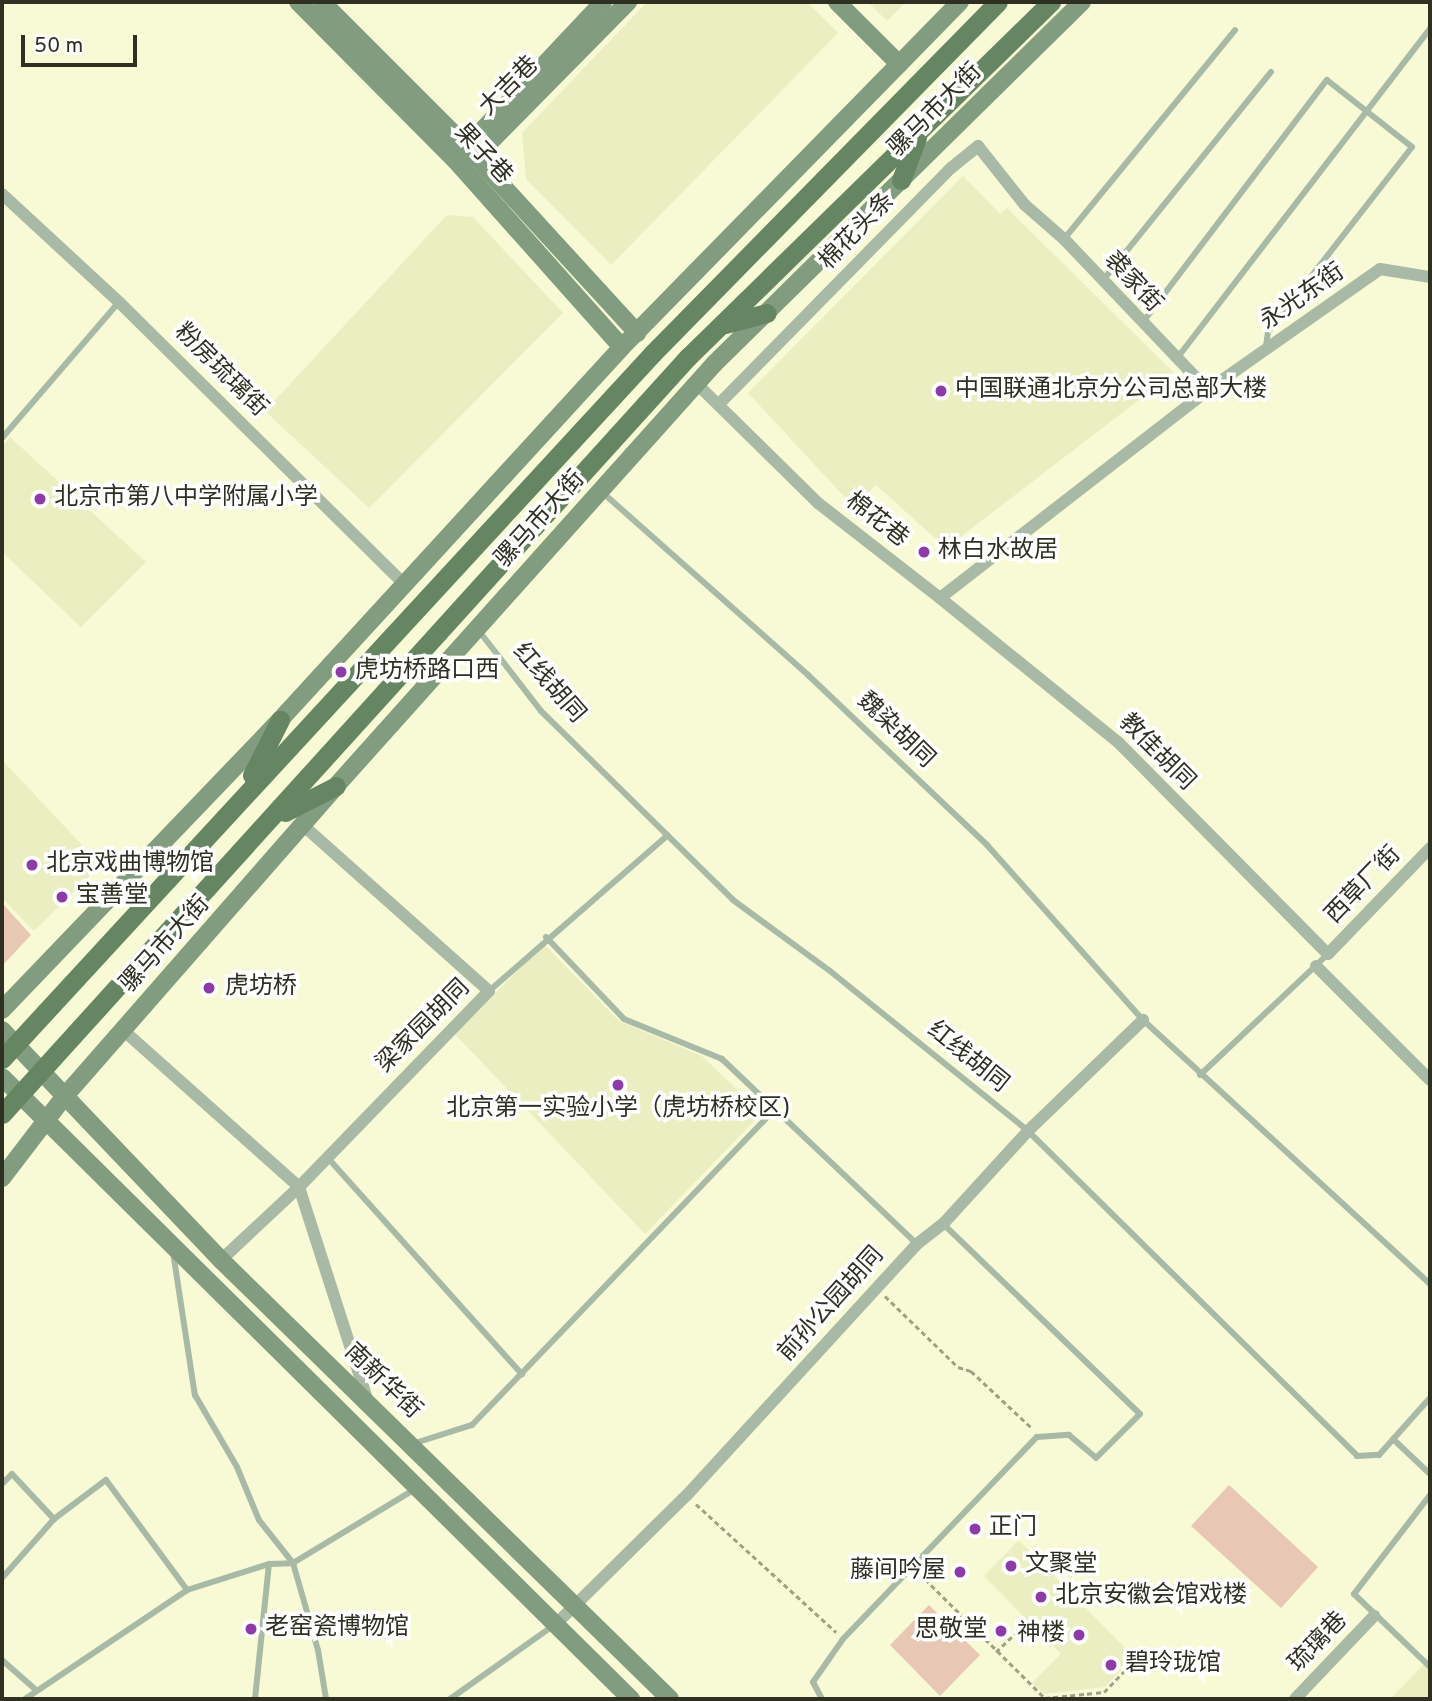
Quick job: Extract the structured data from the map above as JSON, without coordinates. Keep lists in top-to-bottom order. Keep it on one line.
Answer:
{"streets":{"main road":["骡马市大街"],"street":["大吉巷","果子巷","棉花头条","裘家街","永光东街","粉房琉璃街","棉花巷","教佳胡同","西草厂街","梁家园胡同","前孙公园胡同","南新华街","琉璃巷"],"lane":["红线胡同","魏染胡同"]},"crossings":[["大吉巷","果子巷"],["骡马市大街","棉花巷"],["骡马市大街","红线胡同"],["骡马市大街","魏染胡同"],["骡马市大街","南新华街"],["棉花头条","裘家街"],["棉花头条","棉花巷"],["裘家街","永光东街"],["棉花巷","教佳胡同"],["红线胡同","梁家园胡同"],["红线胡同","前孙公园胡同"],["魏染胡同","前孙公园胡同"],["教佳胡同","西草厂街"],["梁家园胡同","南新华街"],["前孙公园胡同","南新华街"]],"places":["中国联通北京分公司总部大楼","北京市第八中学附属小学","林白水故居","虎坊桥路口西","北京戏曲博物馆","宝善堂","虎坊桥","北京第一实验小学（虎坊桥校区)","正门","文聚堂","藤间吟屋","北京安徽会馆戏楼","老窑瓷博物馆","思敬堂","神楼","碧玲珑馆"],"scale_bar":"50 m"}
